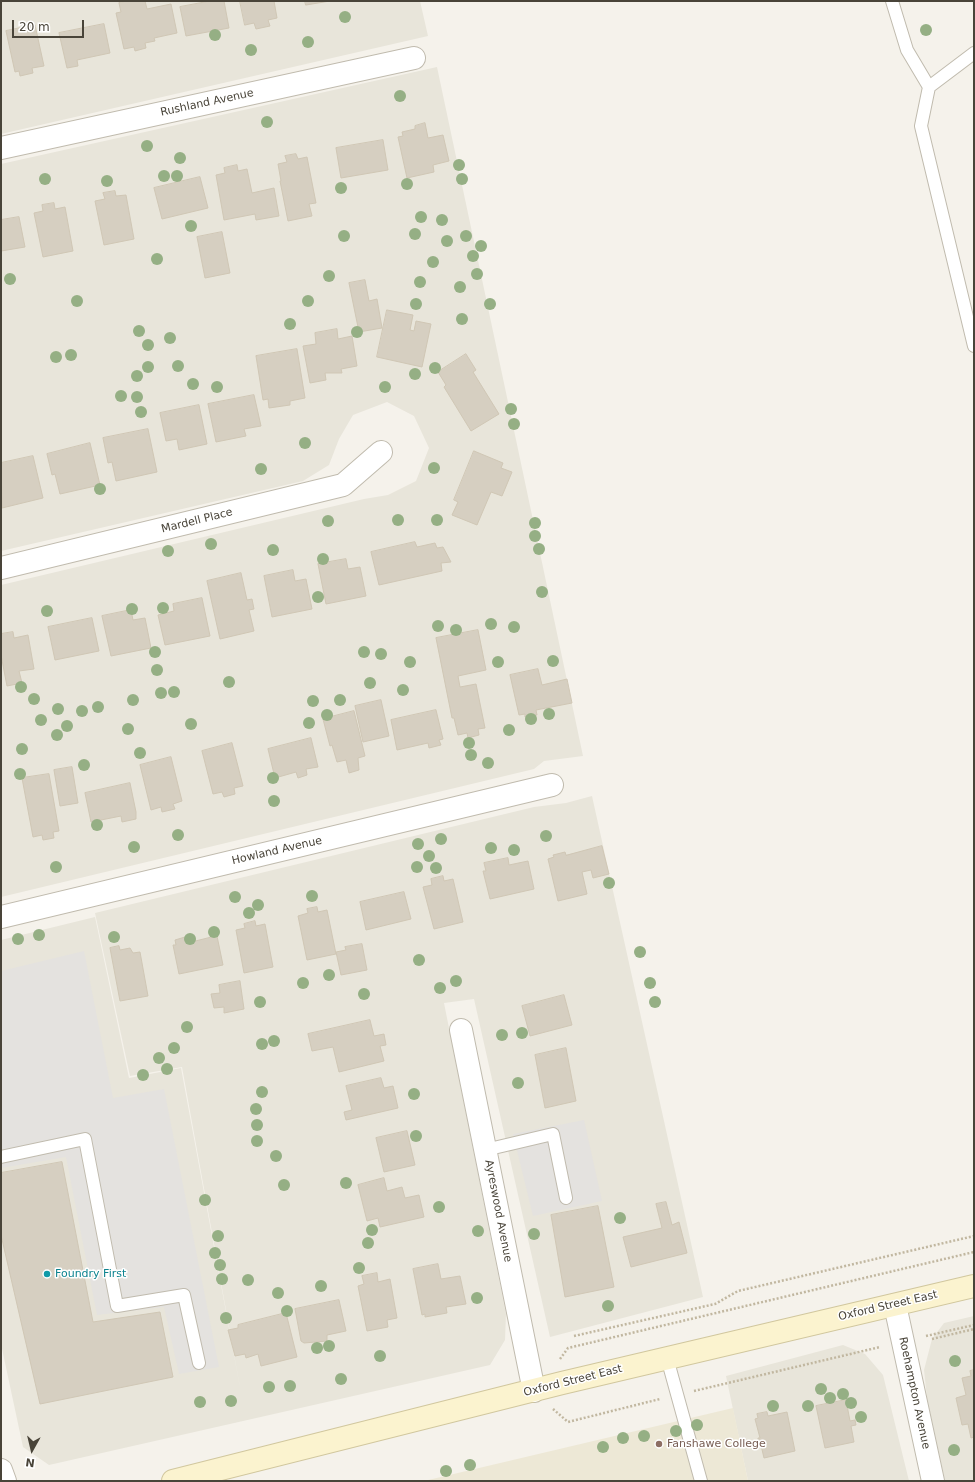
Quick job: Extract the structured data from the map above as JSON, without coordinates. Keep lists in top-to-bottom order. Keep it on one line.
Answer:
{"streets":{"main road":["Oxford Street East"],"street":["Rushland Avenue","Mardell Place","Howland Avenue","Ayreswood Avenue","Roehampton Avenue"]},"crossings":[["Ayreswood Avenue","Oxford Street East"],["Oxford Street East","Roehampton Avenue"]],"places":["Foundry First","Fanshawe College"],"scale_bar":"20 m","north":"bottom"}
